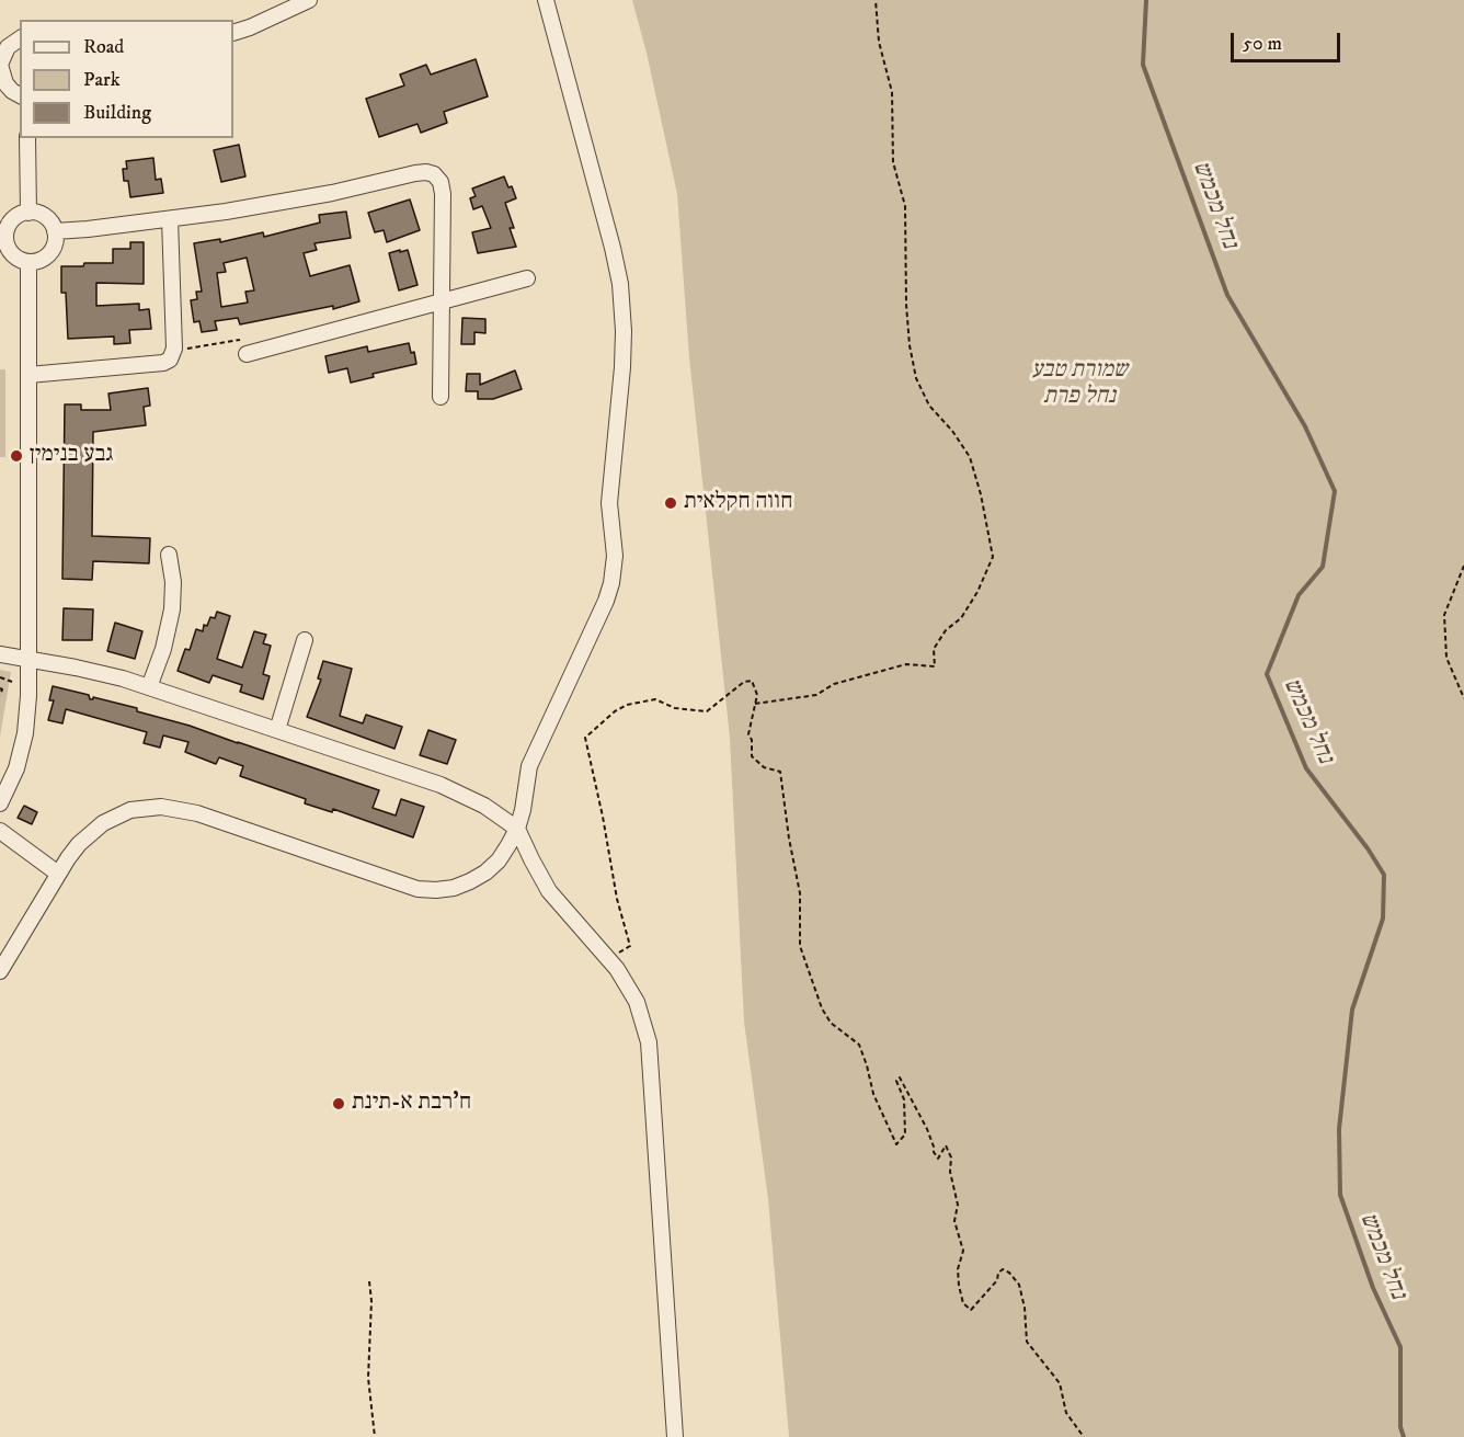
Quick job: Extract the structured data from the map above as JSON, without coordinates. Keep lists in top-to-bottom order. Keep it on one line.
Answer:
{"water":["נחל מכמש"],"parks":["שמורת טבע נחל פרת"],"places":["גבע בנימין","חווה חקלאית","ח'רבת א-תינת"],"legend":["Road","Park","Building"],"scale_bar":"50 m"}
